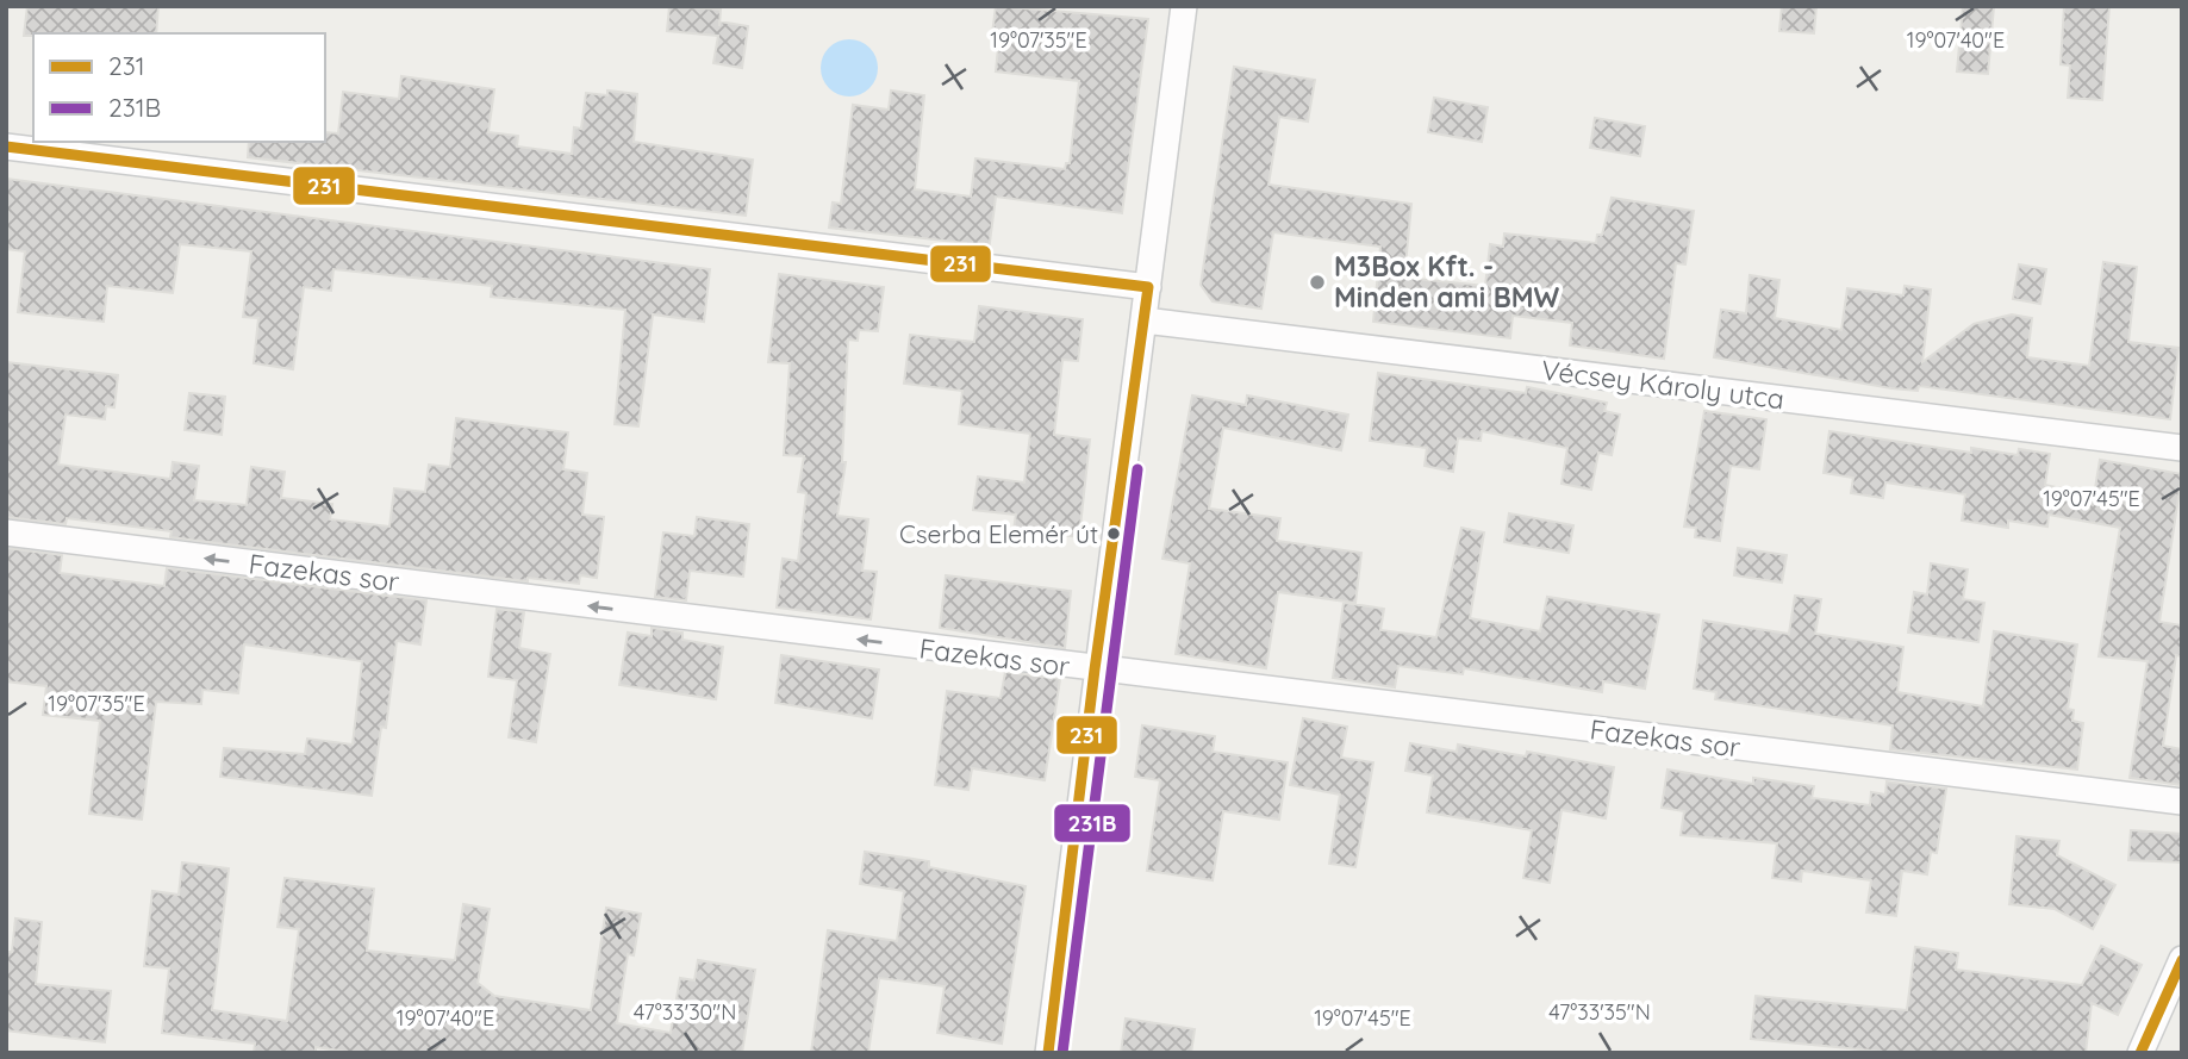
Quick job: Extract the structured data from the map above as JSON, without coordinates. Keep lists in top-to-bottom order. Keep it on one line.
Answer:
{"streets":{"street":["Vécsey Károly utca","Fazekas sor"]},"one_way":["Fazekas sor"],"places":["M3Box Kft. - Minden ami BMW","Cserba Elemér út"],"lines":["transit line 231","transit line 231B"],"legend":["231","231B"],"coordinates":["19°07'35\"E","19°07'40\"E","19°07'45\"E","47°33'30\"N","47°33'35\"N"]}
